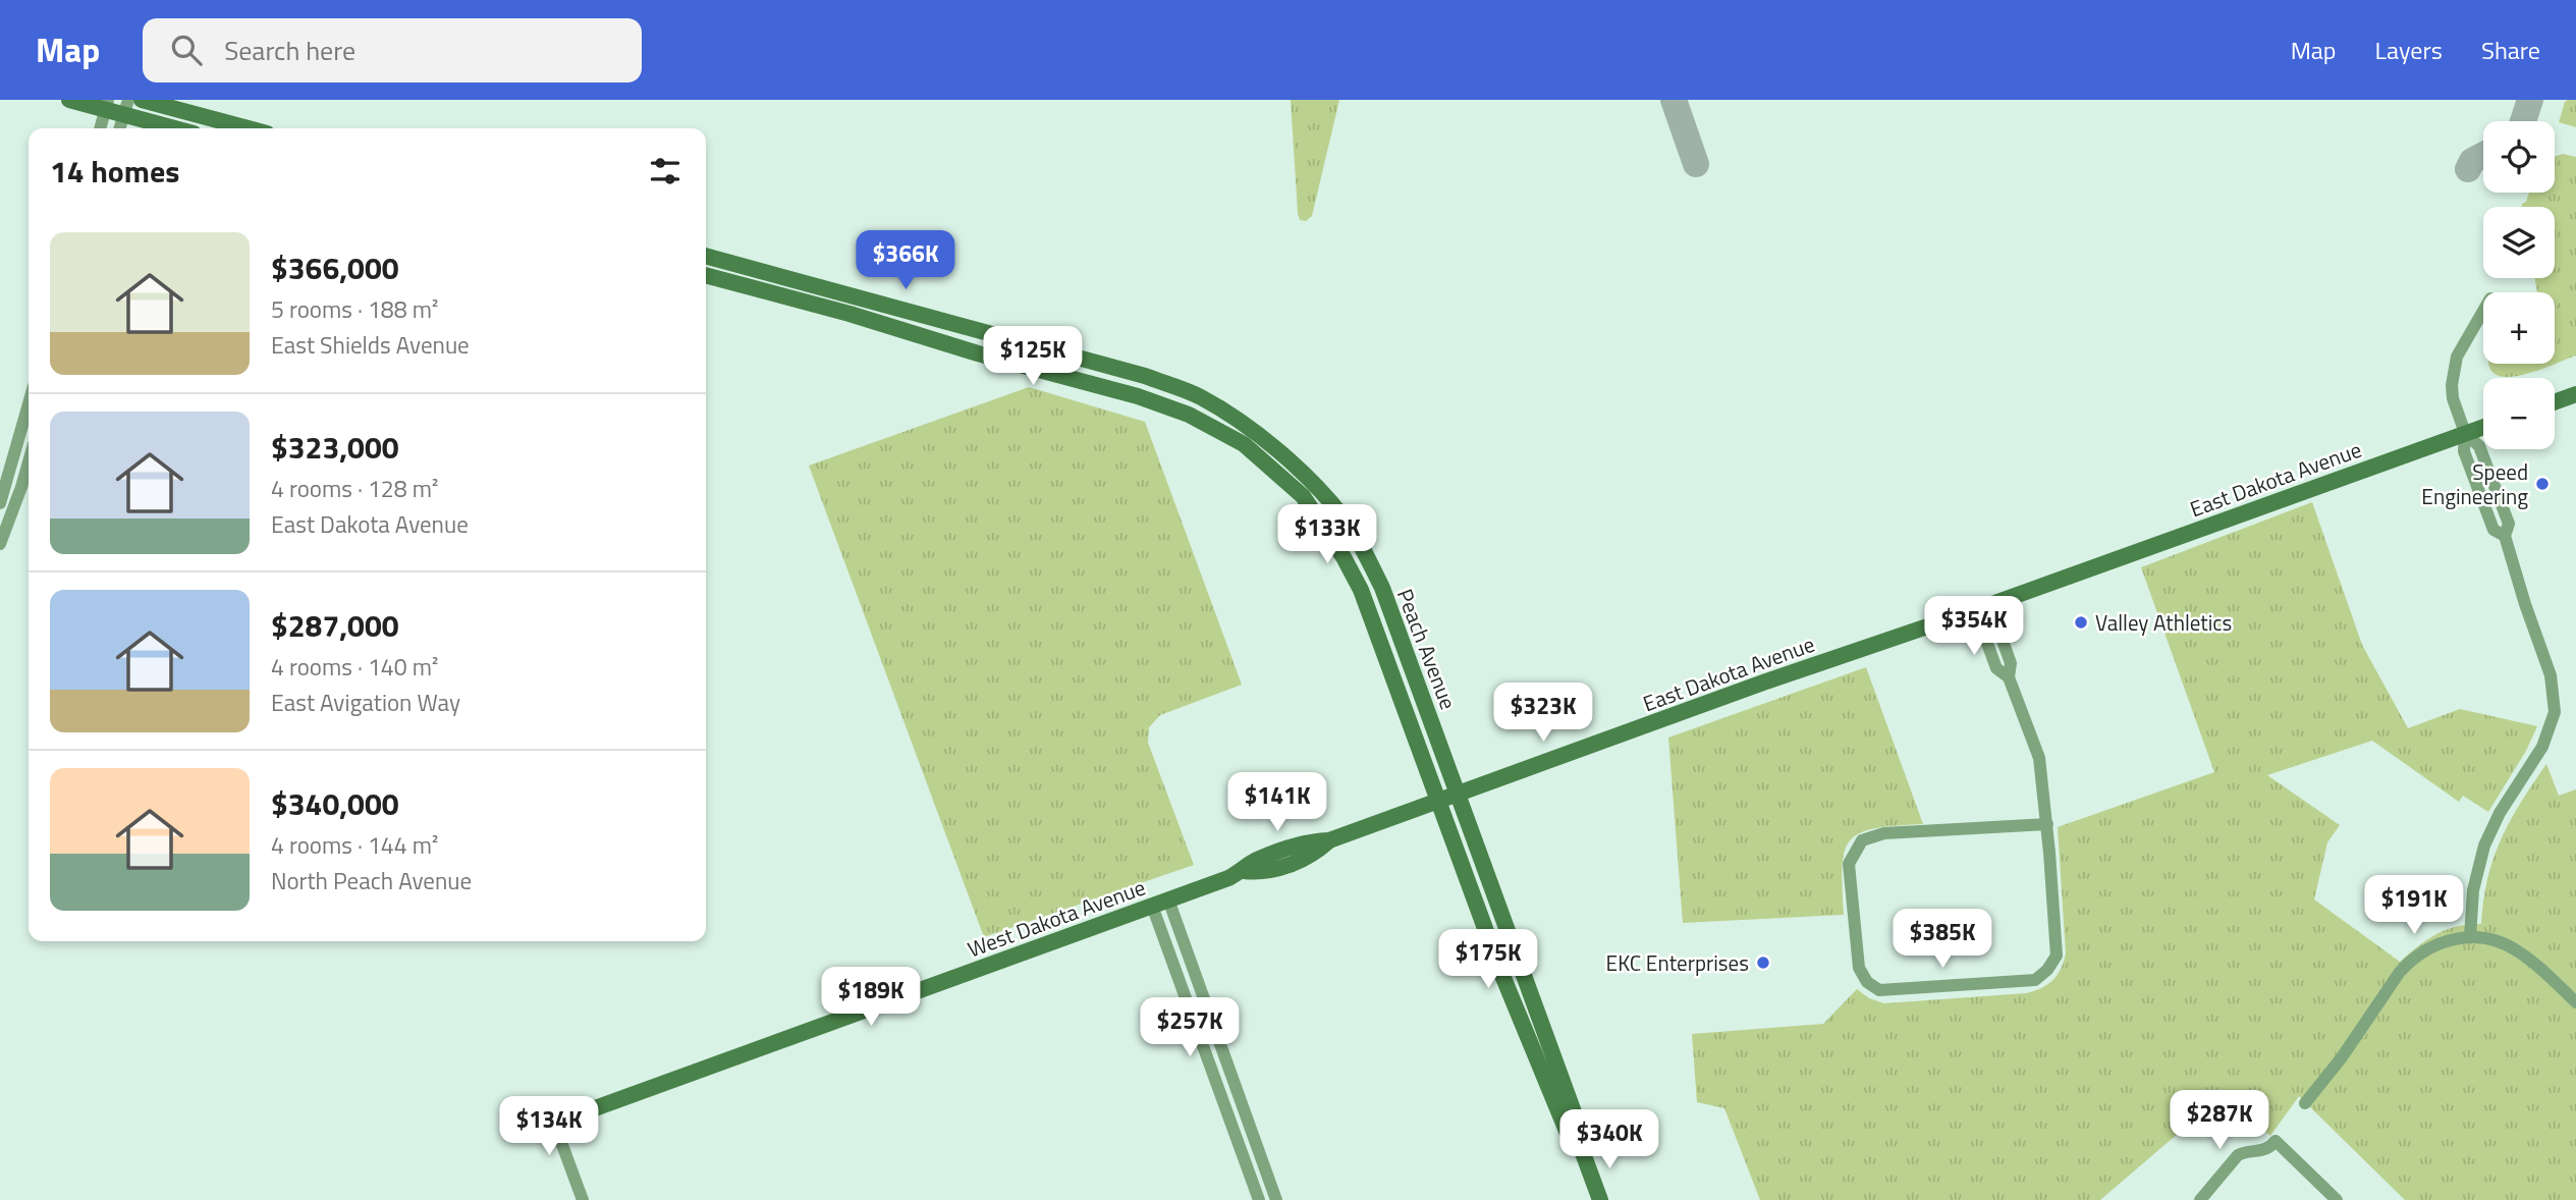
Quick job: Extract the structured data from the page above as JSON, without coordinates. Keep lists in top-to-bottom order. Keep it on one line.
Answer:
{"streets":{"main road":["East Dakota Avenue","Peach Avenue","West Dakota Avenue"]},"crossings":[["East Dakota Avenue","Peach Avenue"],["East Dakota Avenue","West Dakota Avenue"],["Peach Avenue","West Dakota Avenue"]],"places":["Speed Engineering","Valley Athletics","EKC Enterprises"],"page":{"header":"Map","search":"Search here","nav":["Map","Layers","Share"],"map_buttons":["+","−"],"heading":"14 homes","list":[{"name":"$366,000","note":"5 rooms · 188 m² · East Shields Avenue"},{"name":"$323,000","note":"4 rooms · 128 m² · East Dakota Avenue"},{"name":"$287,000","note":"4 rooms · 140 m² · East Avigation Way"},{"name":"$340,000","note":"4 rooms · 144 m² · North Peach Avenue"}],"price":["$366K","$125K","$133K","$354K","$323K","$141K","$191K","$385K","$175K","$189K","$257K","$287K","$134K","$340K"]}}
